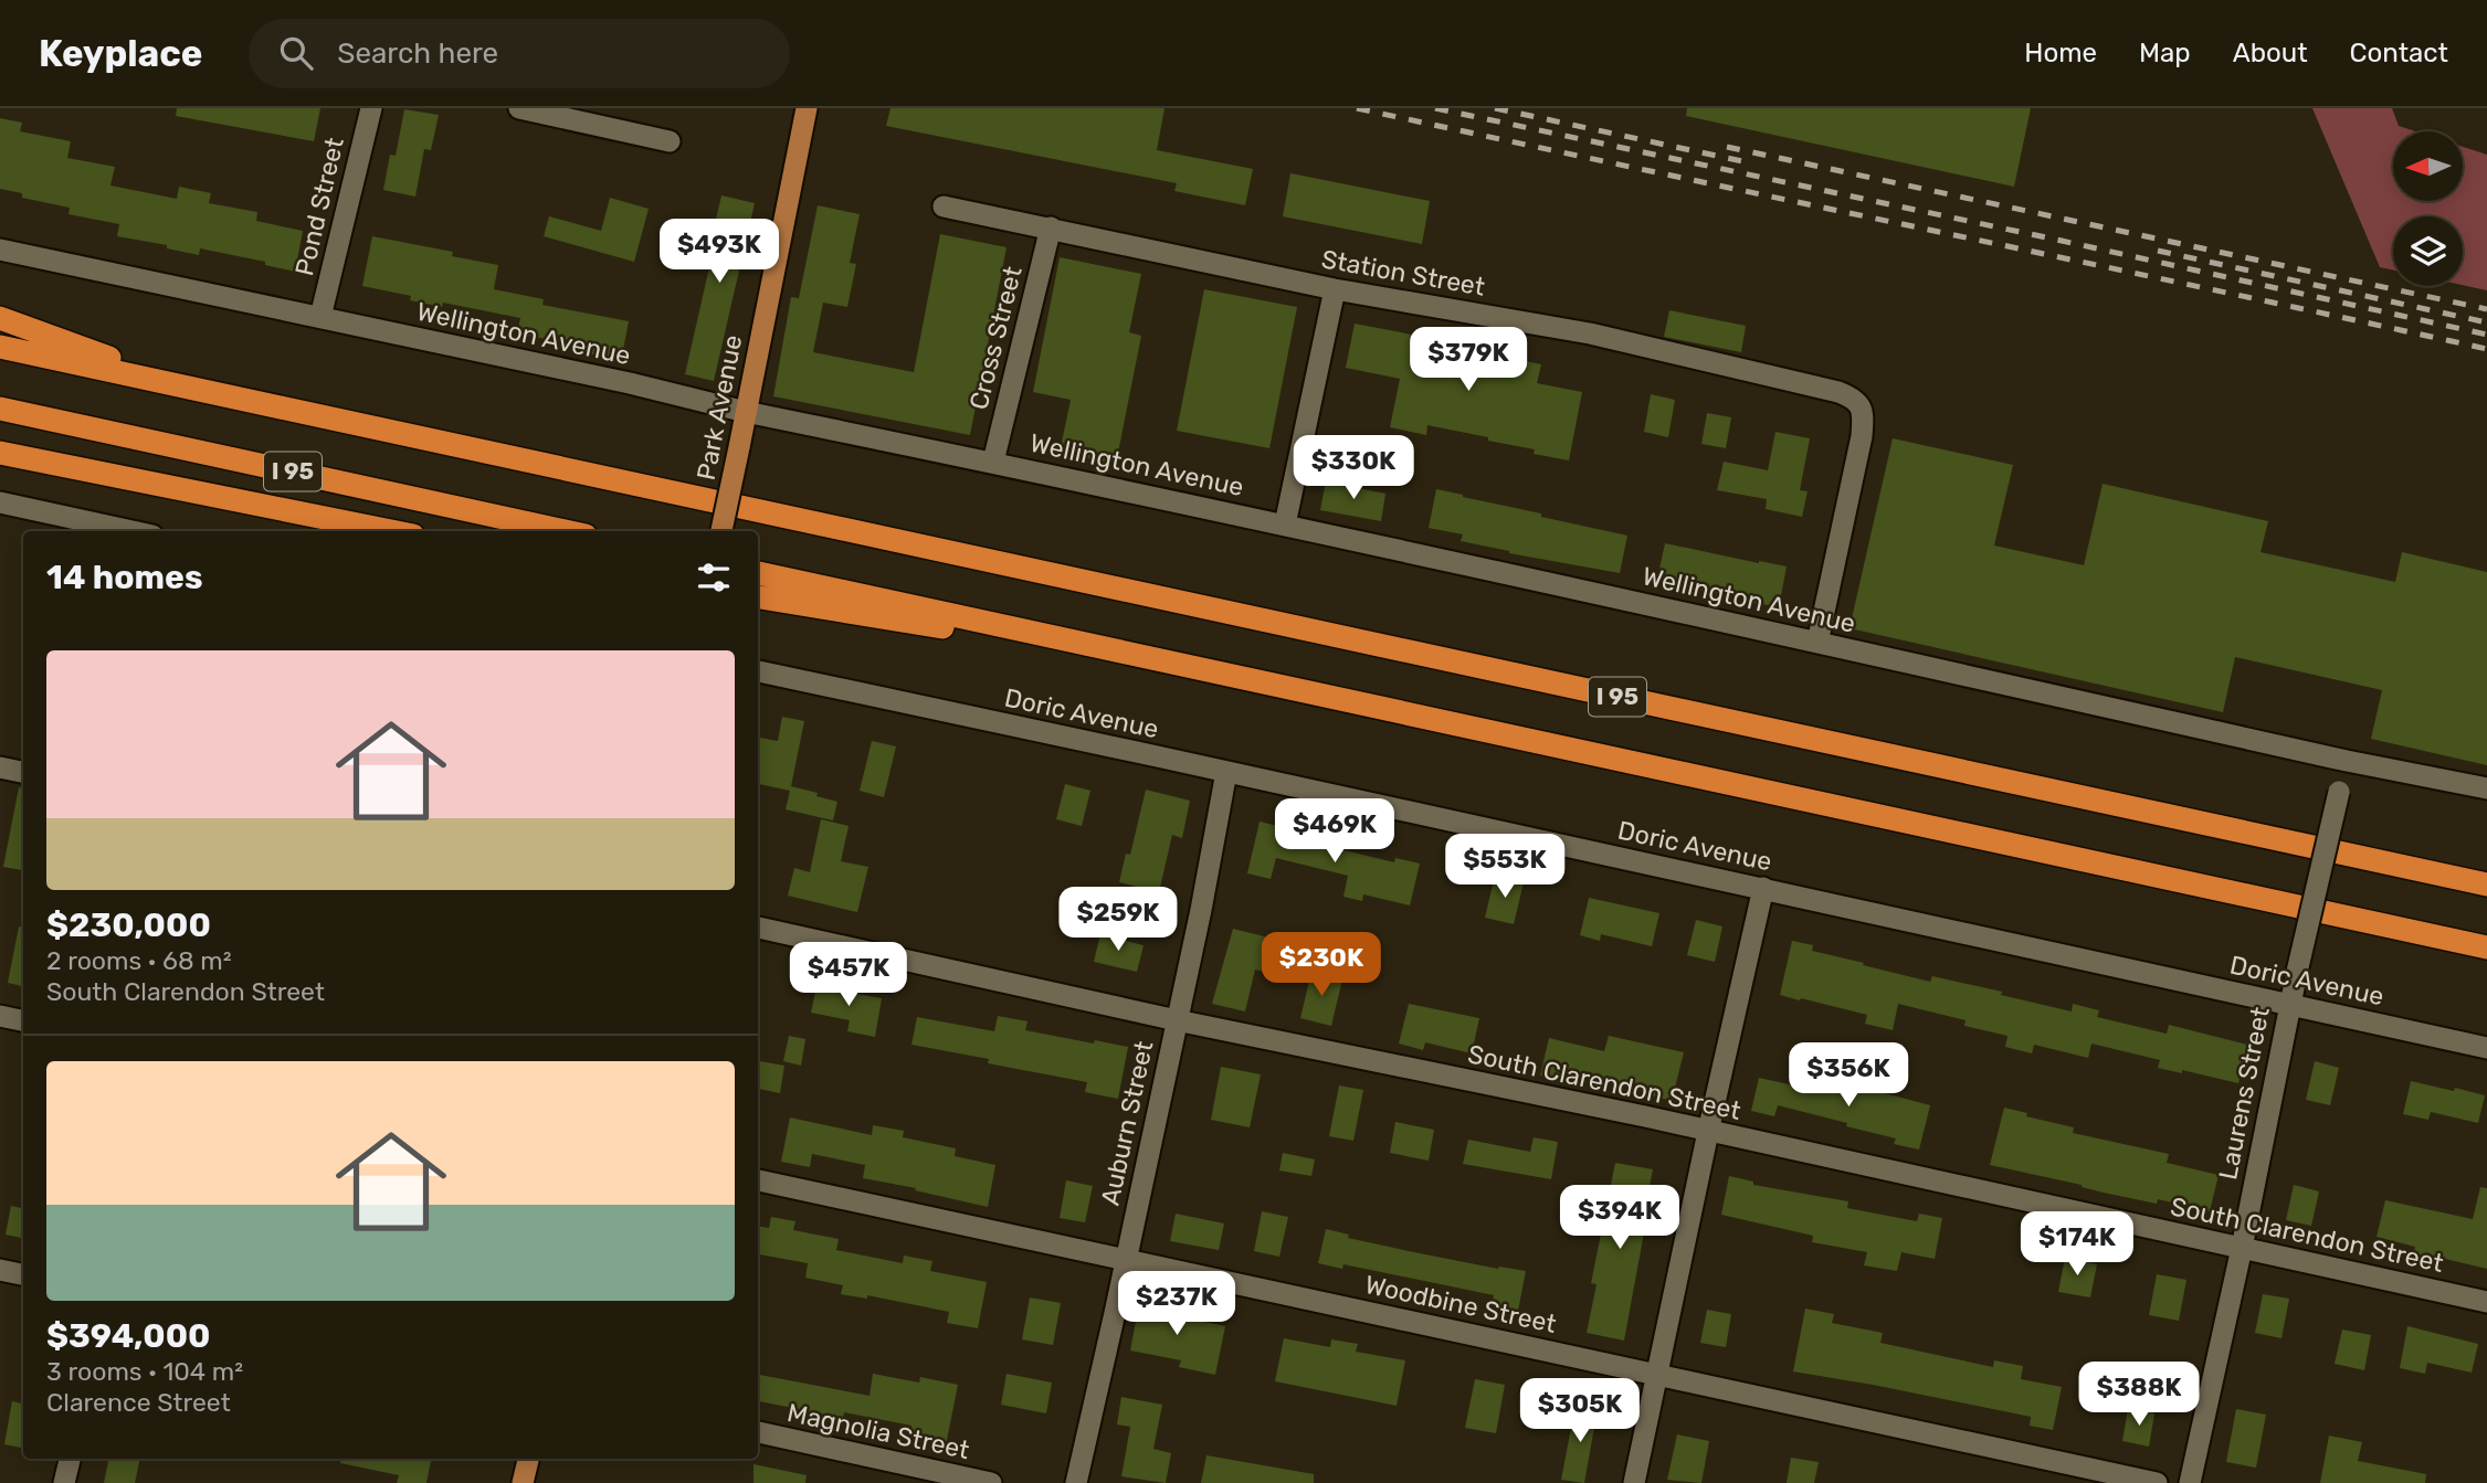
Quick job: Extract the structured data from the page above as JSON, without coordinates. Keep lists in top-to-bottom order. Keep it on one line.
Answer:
{"streets":{"highway":["I 95"],"main road":["Park Avenue"],"street":["Pond Street","Station Street","Wellington Avenue","Cross Street","Doric Avenue","South Clarendon Street","Laurens Street","Auburn Street","Woodbine Street","Magnolia Street"]},"crossings":[["Pond Street","Wellington Avenue"],["Station Street","Wellington Avenue"],["Station Street","Cross Street"],["Wellington Avenue","Cross Street"],["Wellington Avenue","Park Avenue"],["Wellington Avenue","Laurens Street"],["Doric Avenue","Laurens Street"],["Doric Avenue","Auburn Street"],["South Clarendon Street","Laurens Street"],["South Clarendon Street","Auburn Street"],["Auburn Street","Woodbine Street"]],"north":"left","page":{"header":"Keyplace","search":"Search here","nav":["Home","Map","About","Contact"],"price":["$493K","$379K","$330K","$469K","$553K","$259K","$230K","$457K","$356K","$394K","$174K","$237K","$388K","$305K"],"heading":"14 homes","list":[{"name":"$230,000","note":"2 rooms · 68 m² · South Clarendon Street"},{"name":"$394,000","note":"3 rooms · 104 m² · Clarence Street"}]}}
